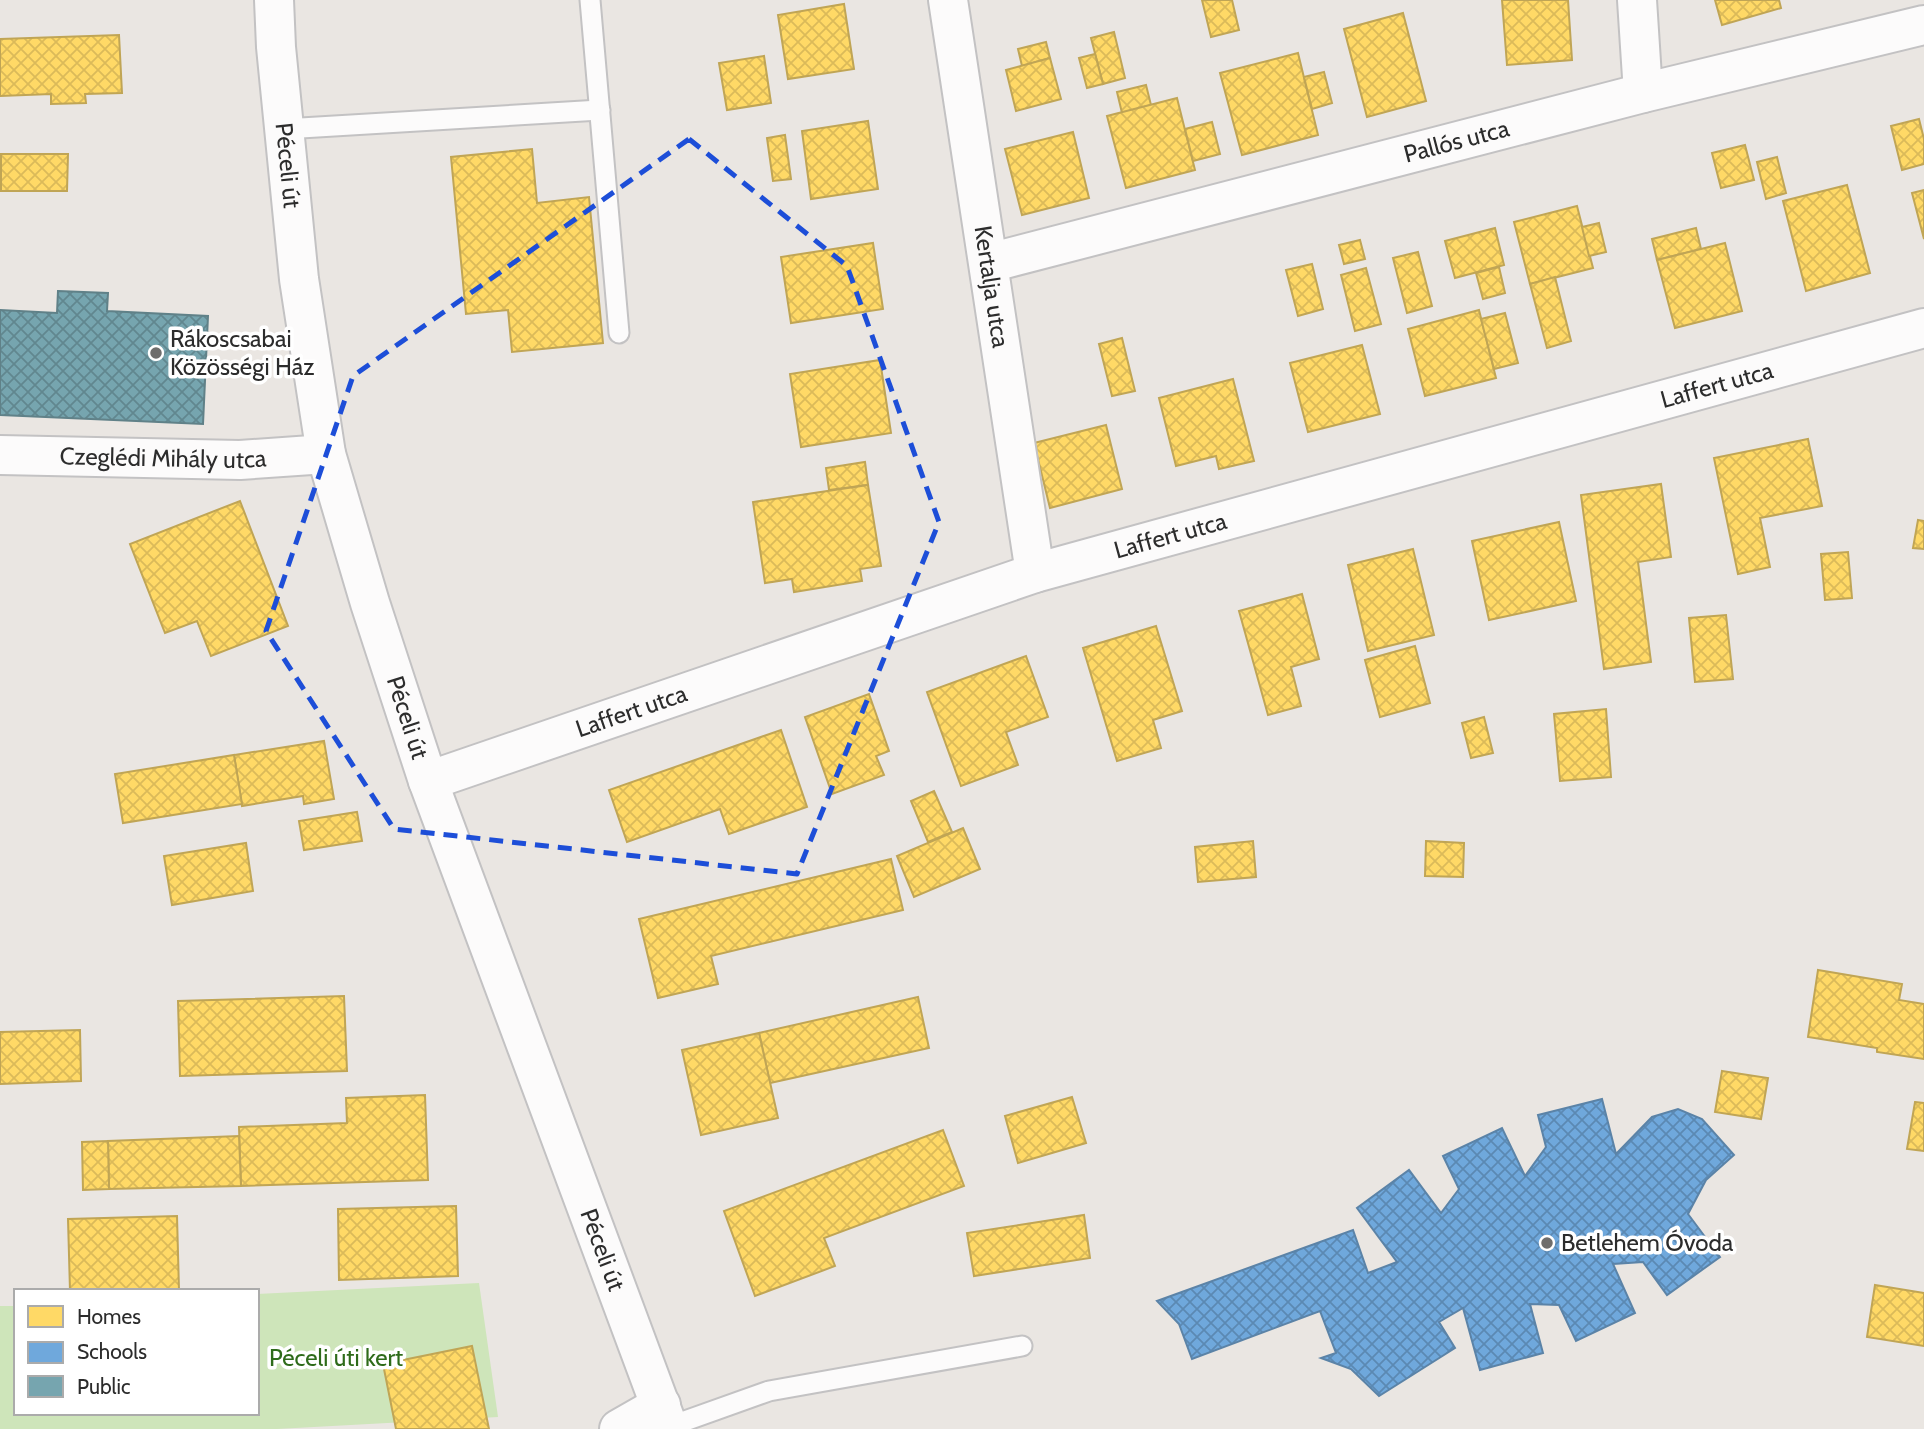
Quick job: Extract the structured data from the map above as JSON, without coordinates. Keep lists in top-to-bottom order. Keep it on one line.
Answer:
{"streets":{"street":["Pallós utca","Péceli út","Kertalja utca","Laffert utca","Czeglédi Mihály utca"]},"crossings":[["Pallós utca","Kertalja utca"],["Péceli út","Laffert utca"],["Péceli út","Czeglédi Mihály utca"],["Kertalja utca","Laffert utca"]],"parks":["Péceli úti kert"],"places":["Rákoscsabai Közösségi Ház","Betlehem Óvoda"],"legend":["Homes","Schools","Public"]}
